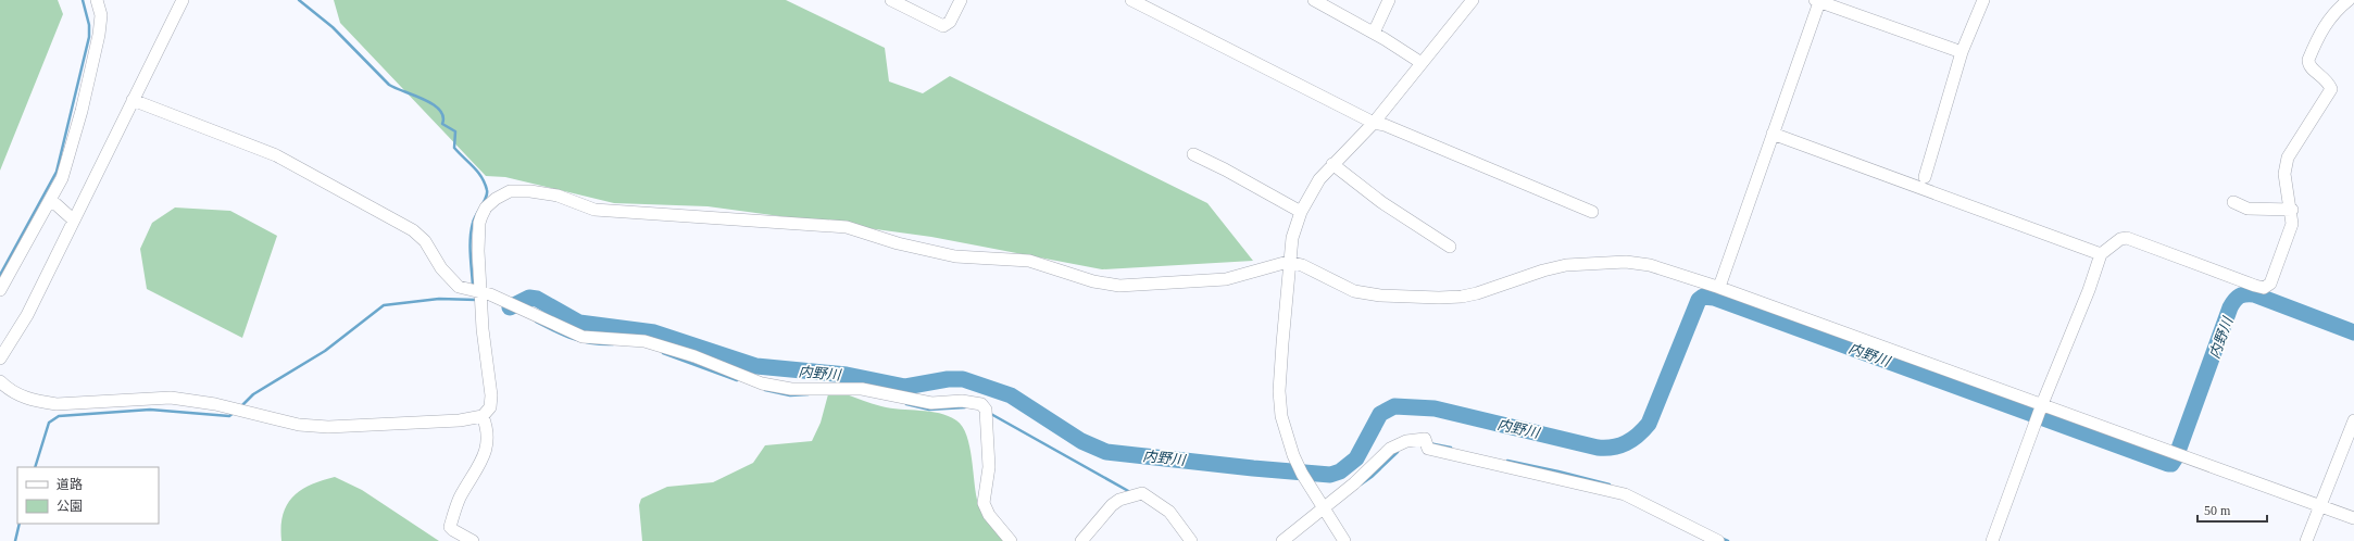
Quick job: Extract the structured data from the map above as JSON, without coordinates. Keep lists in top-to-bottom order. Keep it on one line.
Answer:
{"water":["内野川"],"legend":["道路","公園"],"scale_bar":"50 m"}
